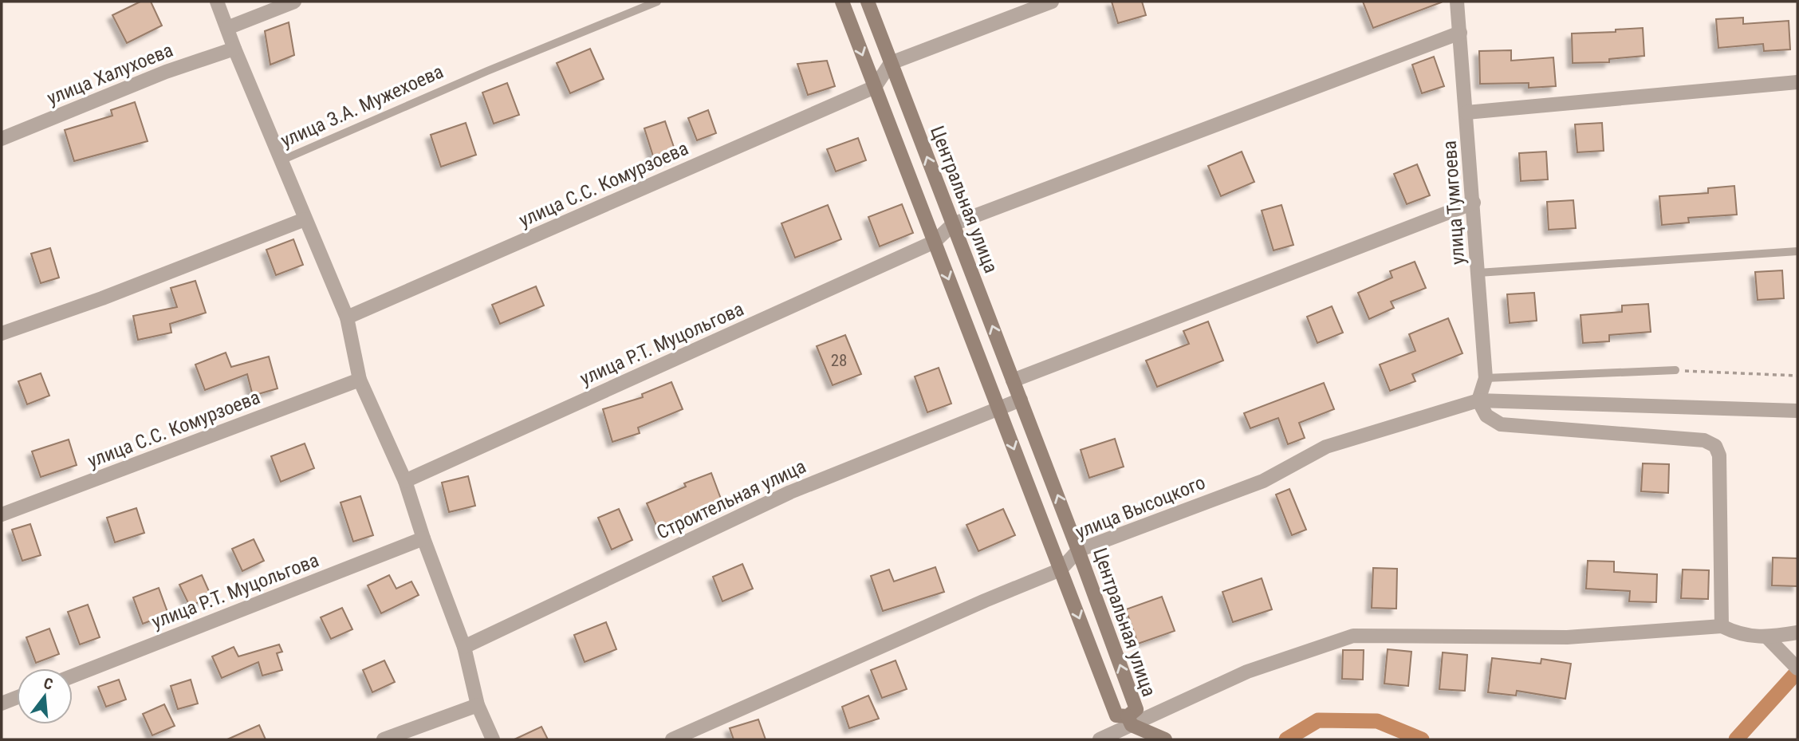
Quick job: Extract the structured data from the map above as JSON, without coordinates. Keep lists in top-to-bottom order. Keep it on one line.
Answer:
{"streets":{"street":["улица Халухоева","улица З.А. Мужехоева","улица С.С. Комурзоева","Центральная улица","улица Тумгоева","улица Р.Т. Муцольгова","Строительная улица","улица Высоцкого"]},"crossings":[["улица З.А. Мужехоева","улица С.С. Комурзоева"],["улица З.А. Мужехоева","улица Р.Т. Муцольгова"],["улица З.А. Мужехоева","Строительная улица"],["улица С.С. Комурзоева","Центральная улица"],["Центральная улица","улица Р.Т. Муцольгова"],["Центральная улица","Строительная улица"],["Центральная улица","улица Высоцкого"],["улица Тумгоева","улица Высоцкого"]],"house_numbers":["28"],"north":"top"}
